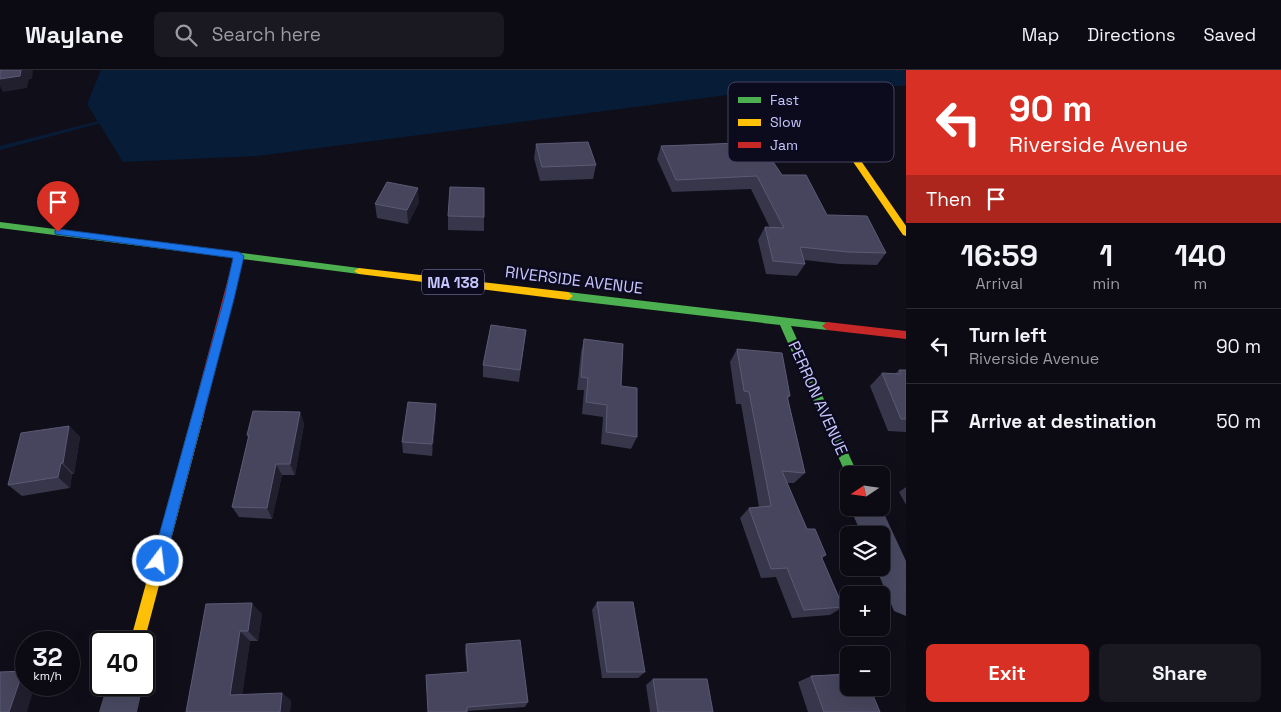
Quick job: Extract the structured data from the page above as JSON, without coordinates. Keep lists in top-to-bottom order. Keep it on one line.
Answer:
{"streets":{"main road":["RIVERSIDE AVENUE","MA 138","PERRON AVENUE"]},"crossings":[["RIVERSIDE AVENUE","PERRON AVENUE"]],"legend":["Fast","Slow","Jam"],"north":"left","page":{"header":"Waylane","search":"Search here","nav":["Map","Directions","Saved"],"turn":["90 m","Riverside Avenue"],"then":"Then","eta":["16:59","Arrival","1","min","140","m"],"list":[{"name":"Turn left","note":"Riverside Avenue","value":"90 m"},{"name":"Arrive at destination","value":"50 m"}],"map_buttons":["+","−"],"speed":"32 km/h","limit":"40","buttons":["Exit","Share"]}}
